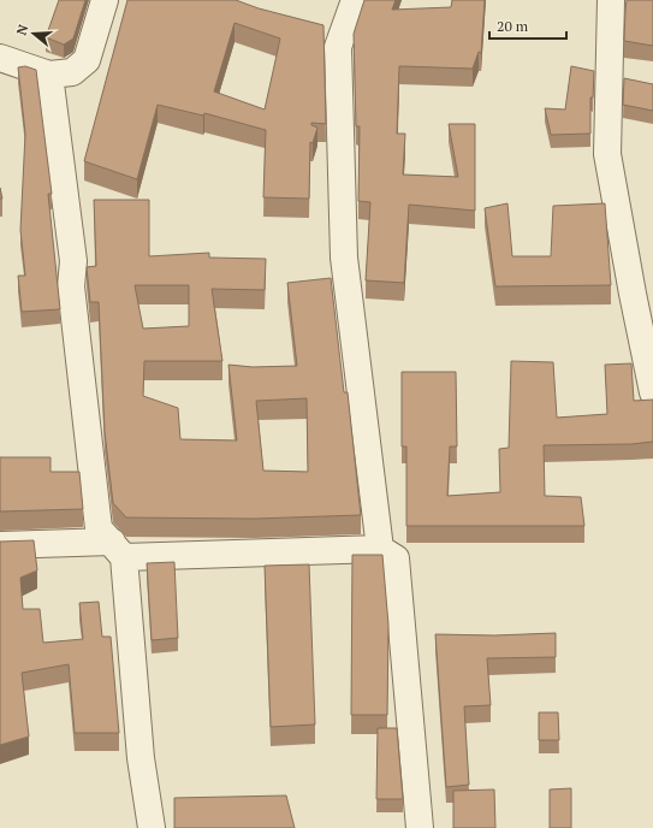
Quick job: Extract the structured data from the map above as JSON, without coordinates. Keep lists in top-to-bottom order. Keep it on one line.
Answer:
{"scale_bar":"20 m","north":"left"}
